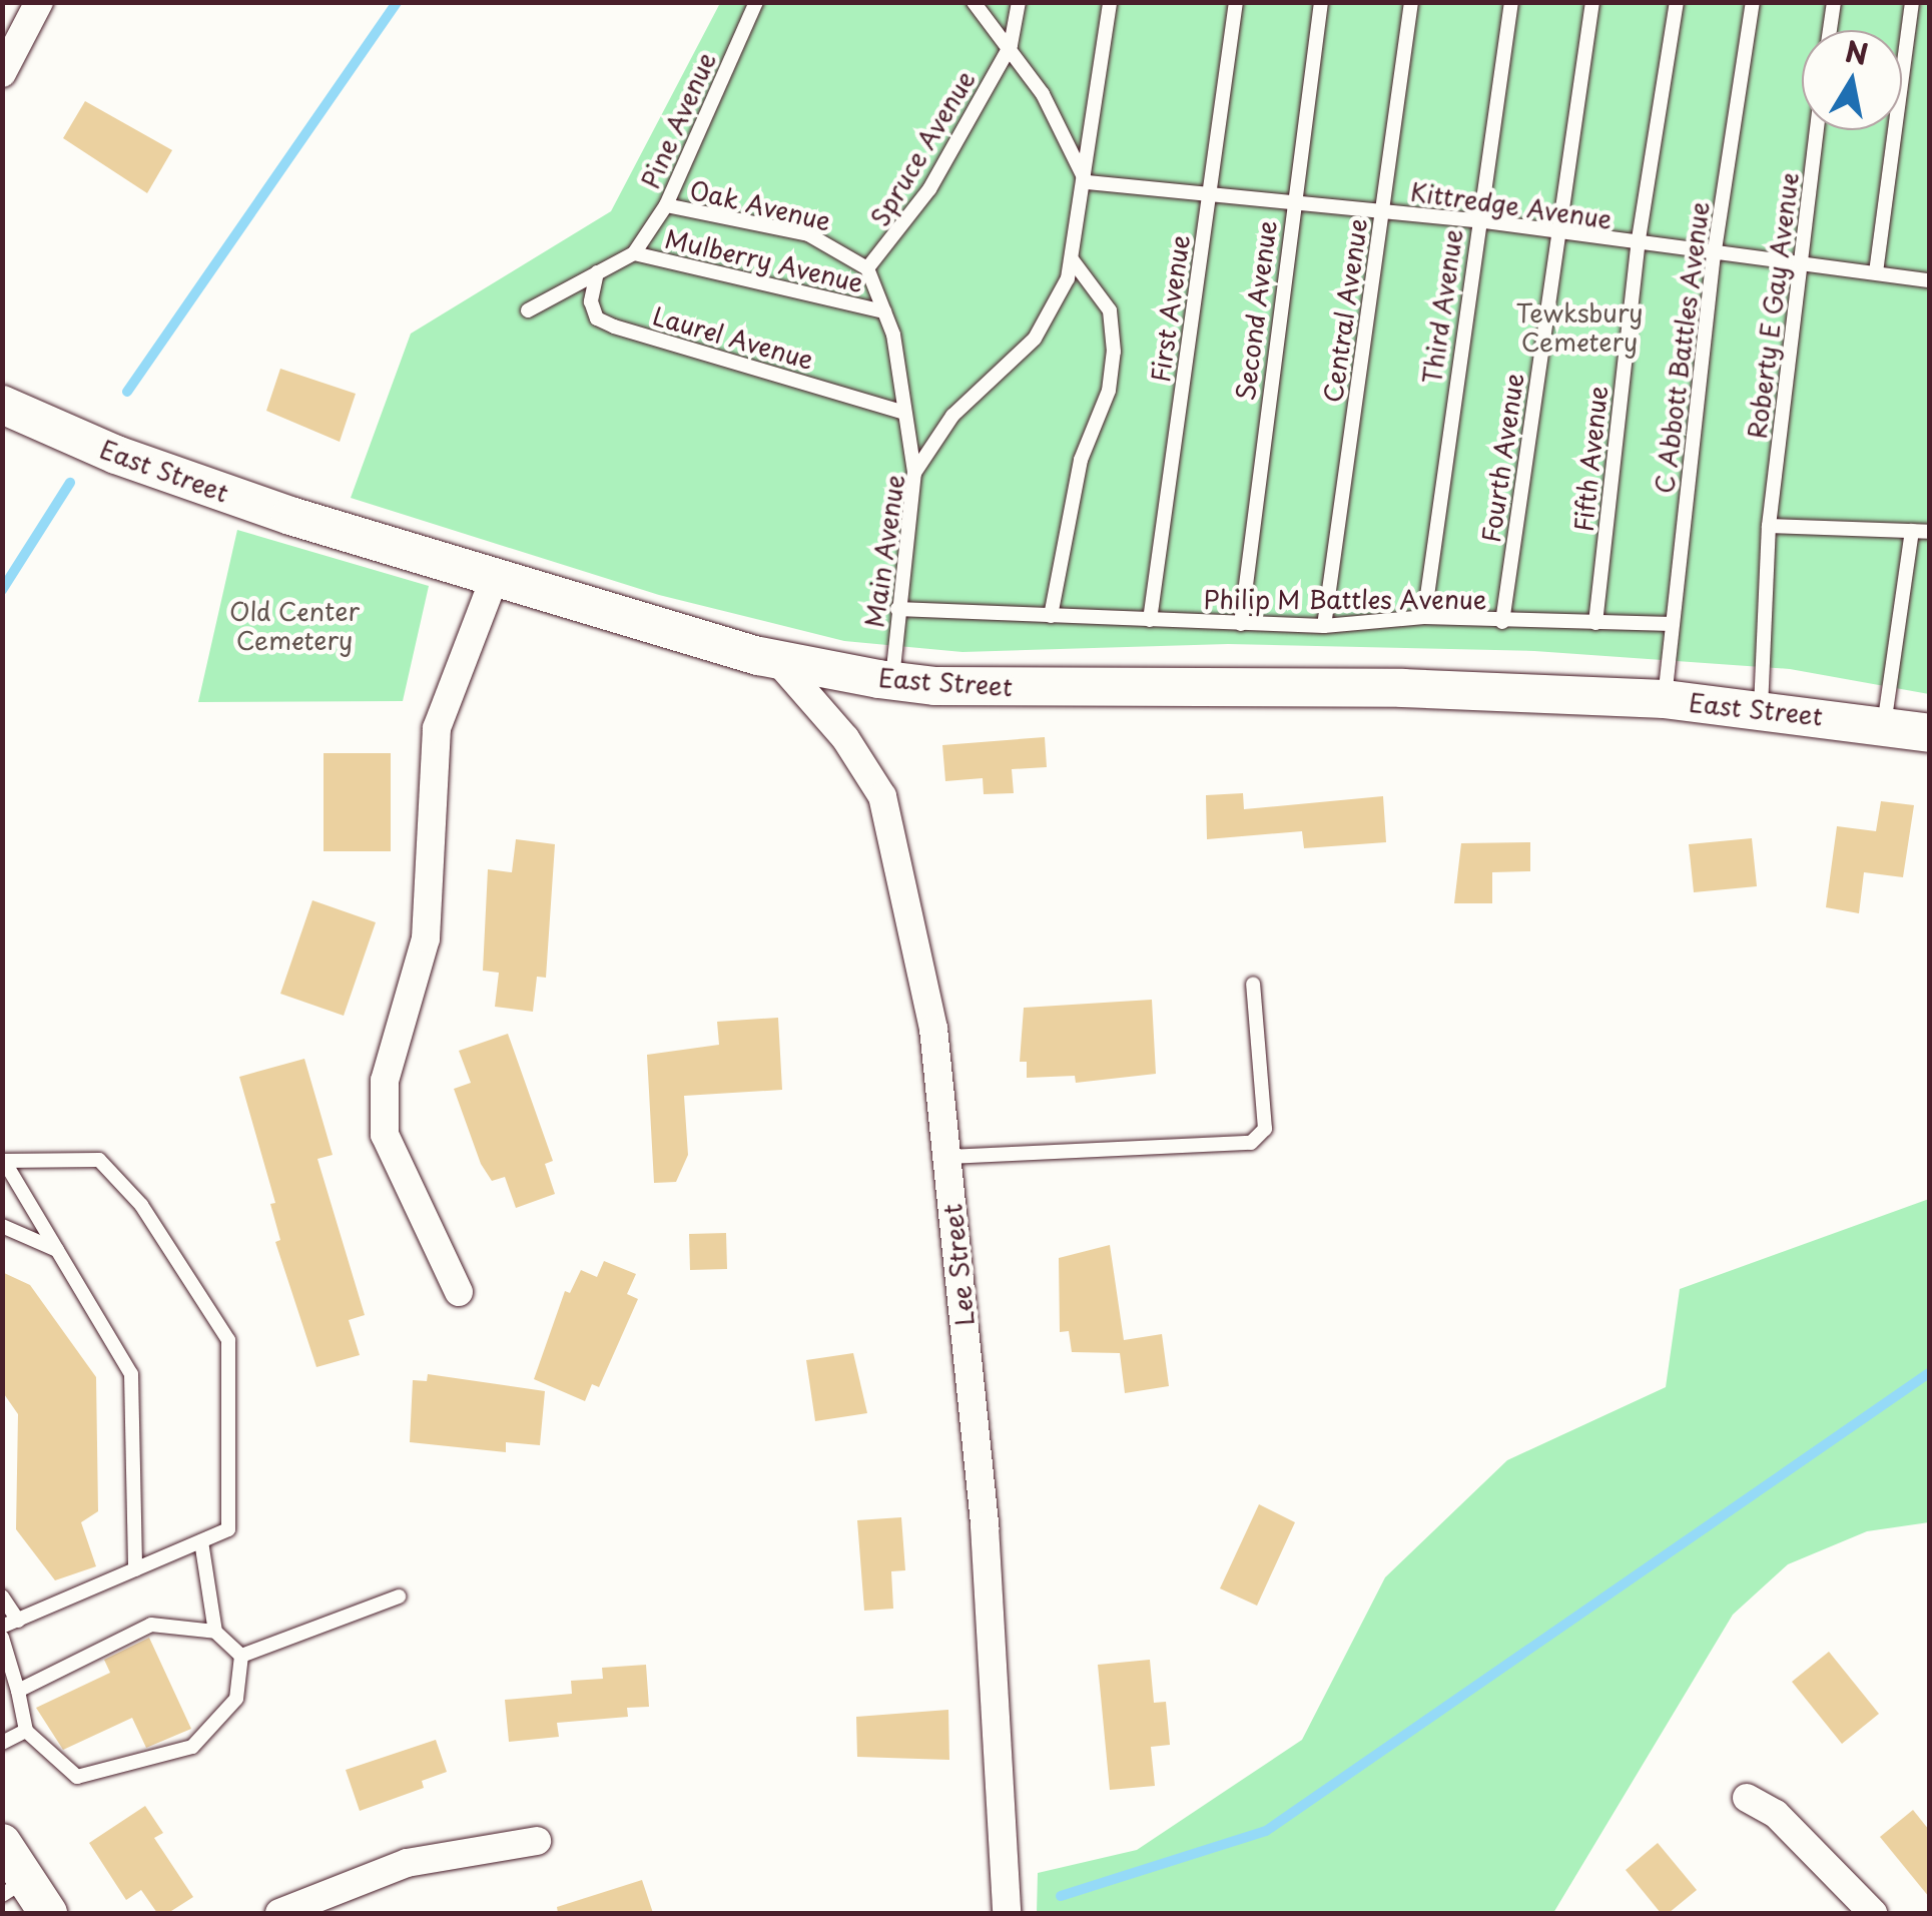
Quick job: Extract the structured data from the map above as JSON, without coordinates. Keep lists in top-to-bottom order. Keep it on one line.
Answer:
{"streets":{"main road":["East Street"],"street":["Lee Street"],"lane":["Pine Avenue","Spruce Avenue","Oak Avenue","Kittredge Avenue","Mulberry Avenue","Roberty E Gay Avenue","Third Avenue","First Avenue","Second Avenue","Central Avenue","Laurel Avenue","C Abbott Battles Avenue","Fourth Avenue","Fifth Avenue","Main Avenue","Philip M Battles Avenue"]},"crossings":[["Pine Avenue","Oak Avenue"],["Pine Avenue","Mulberry Avenue"],["Spruce Avenue","Oak Avenue"],["Kittredge Avenue","Roberty E Gay Avenue"],["Kittredge Avenue","Third Avenue"],["Kittredge Avenue","First Avenue"],["Kittredge Avenue","Second Avenue"],["Kittredge Avenue","Central Avenue"],["Kittredge Avenue","C Abbott Battles Avenue"],["Kittredge Avenue","Fourth Avenue"],["Kittredge Avenue","Fifth Avenue"],["Kittredge Avenue","Main Avenue"],["Roberty E Gay Avenue","East Street"],["Third Avenue","Philip M Battles Avenue"],["First Avenue","Philip M Battles Avenue"],["Second Avenue","Philip M Battles Avenue"],["Central Avenue","Philip M Battles Avenue"],["C Abbott Battles Avenue","East Street"],["C Abbott Battles Avenue","Philip M Battles Avenue"],["Fourth Avenue","Philip M Battles Avenue"],["Fifth Avenue","Philip M Battles Avenue"],["East Street","Main Avenue"],["East Street","Lee Street"],["Main Avenue","Philip M Battles Avenue"]],"parks":["Tewksbury Cemetery","Old Center Cemetery"],"north":"top"}
